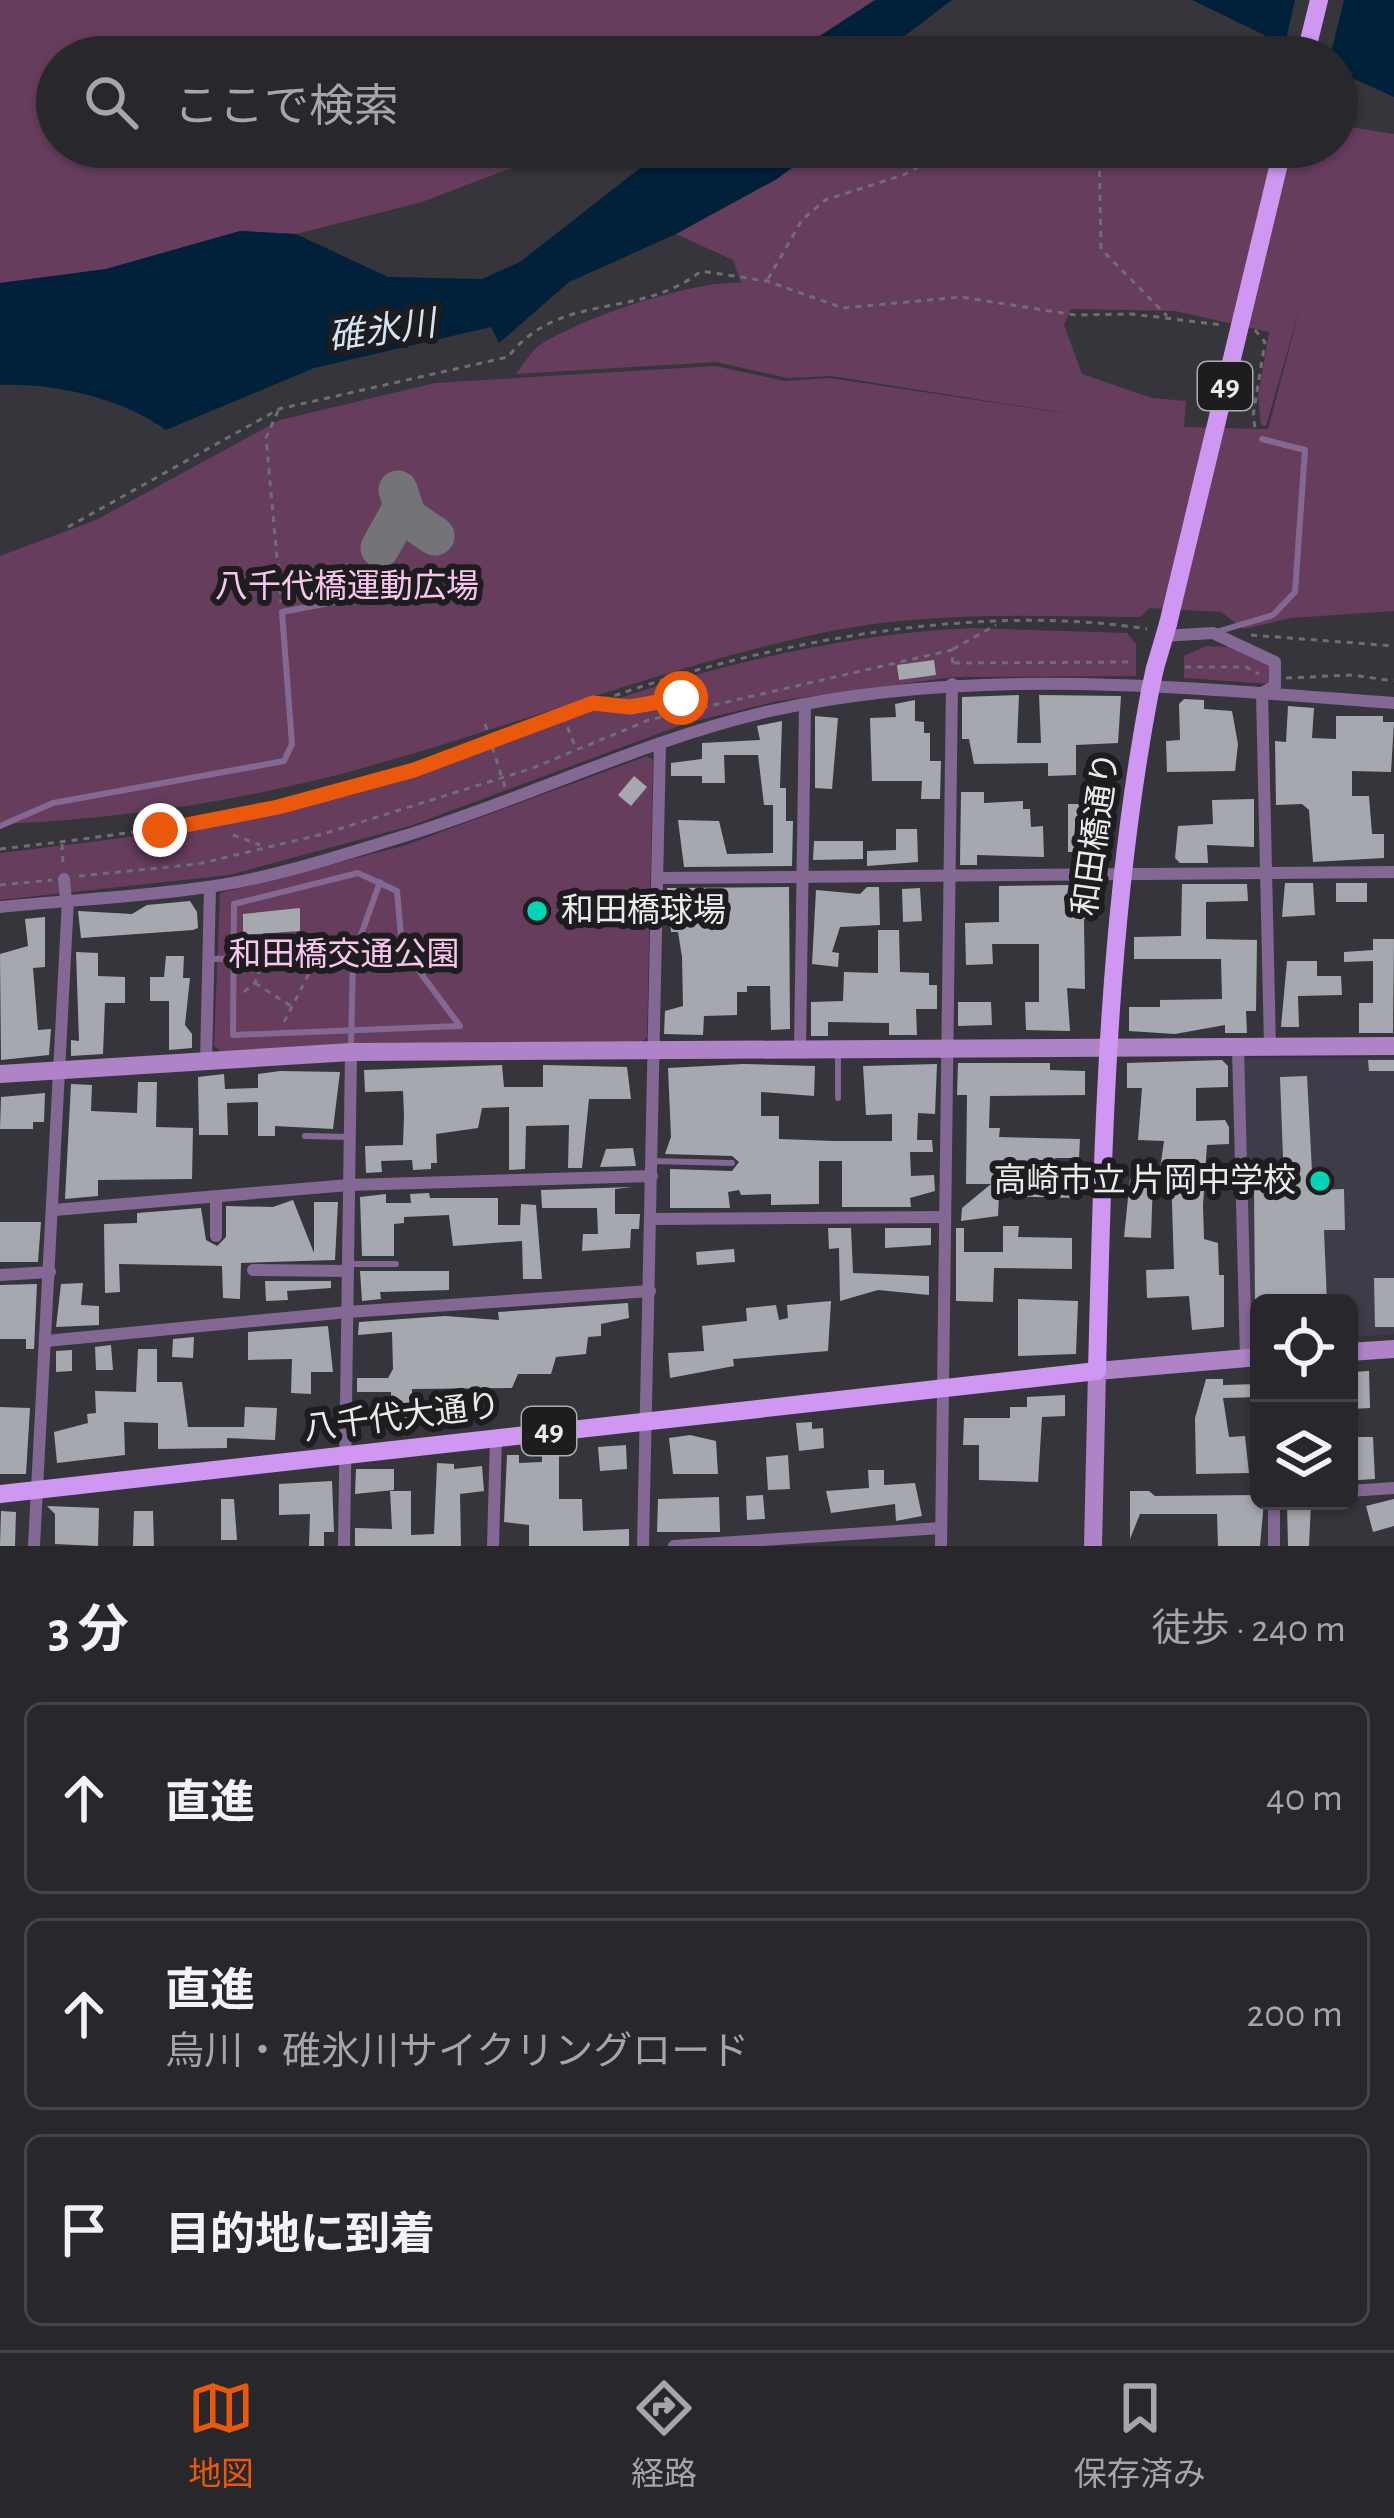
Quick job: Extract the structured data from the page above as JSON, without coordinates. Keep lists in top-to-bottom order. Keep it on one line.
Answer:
{"streets":{"main road":["49","和田橋通り","八千代大通り"]},"crossings":[["和田橋通り","八千代大通り"]],"water":["碓氷川"],"parks":["八千代橋運動広場","和田橋交通公園"],"places":["和田橋球場","高崎市立 片岡中学校"],"page":{"search":"ここで検索","heading":["3 分","徒歩 · 240 m"],"list":[["直進","40 m"],["直進","烏川・碓氷川サイクリングロード","200 m"],"目的地に到着"],"nav":["地図","経路","保存済み"]}}
